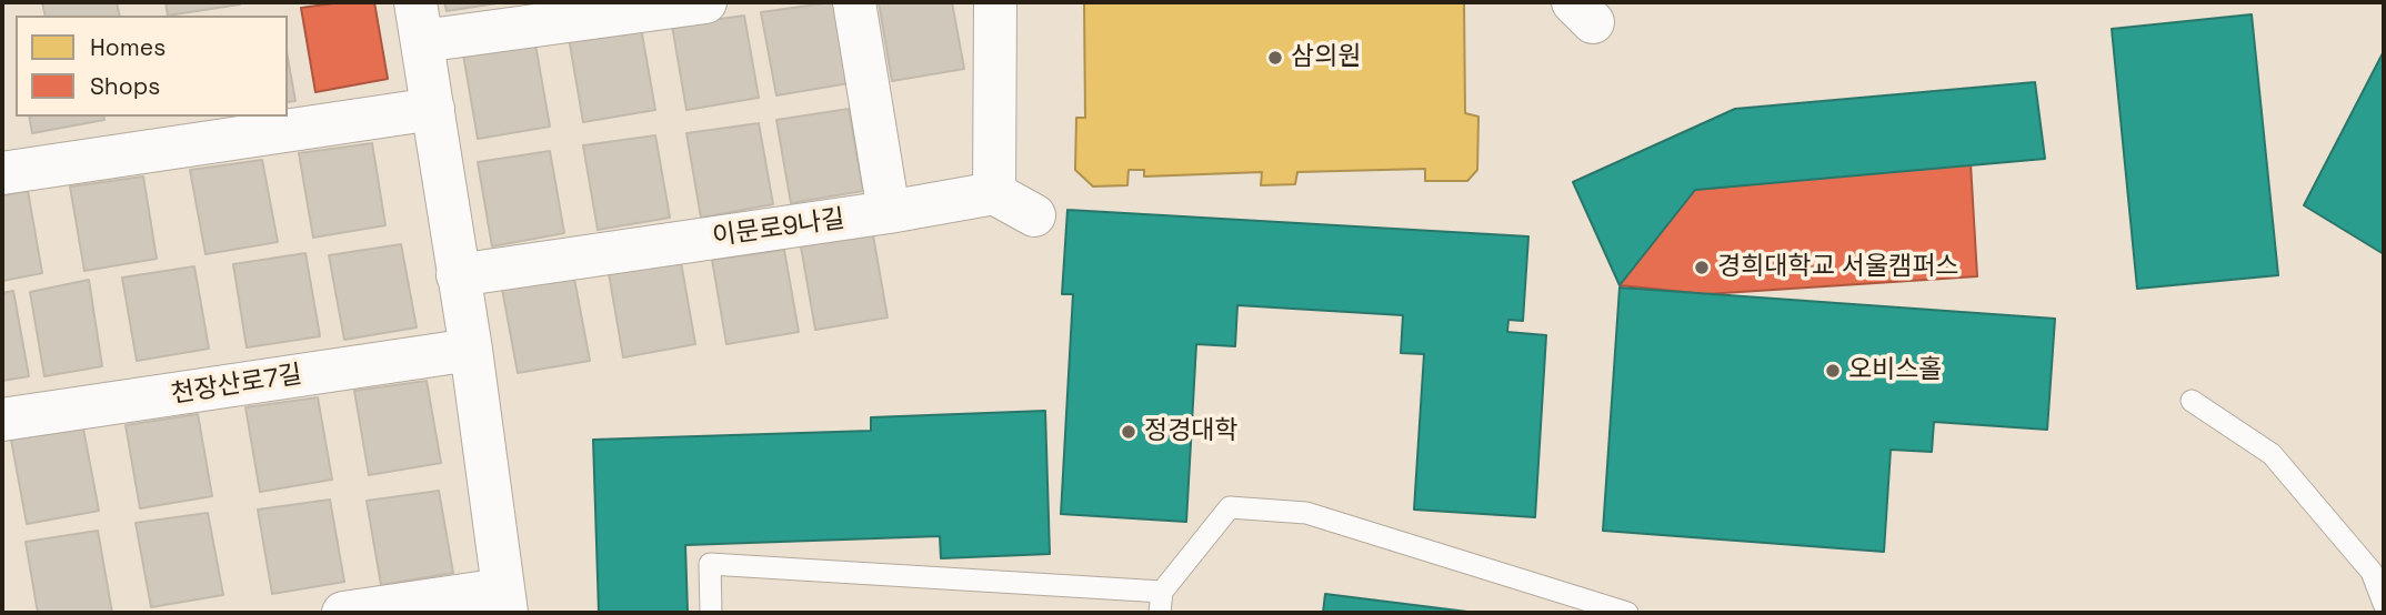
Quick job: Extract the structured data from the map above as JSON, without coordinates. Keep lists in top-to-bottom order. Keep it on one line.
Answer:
{"streets":{"street":["이문로9나길","천장산로7길"]},"places":["삼의원","경희대학교 서울캠퍼스","오비스홀","정경대학"],"legend":["Homes","Shops"]}
